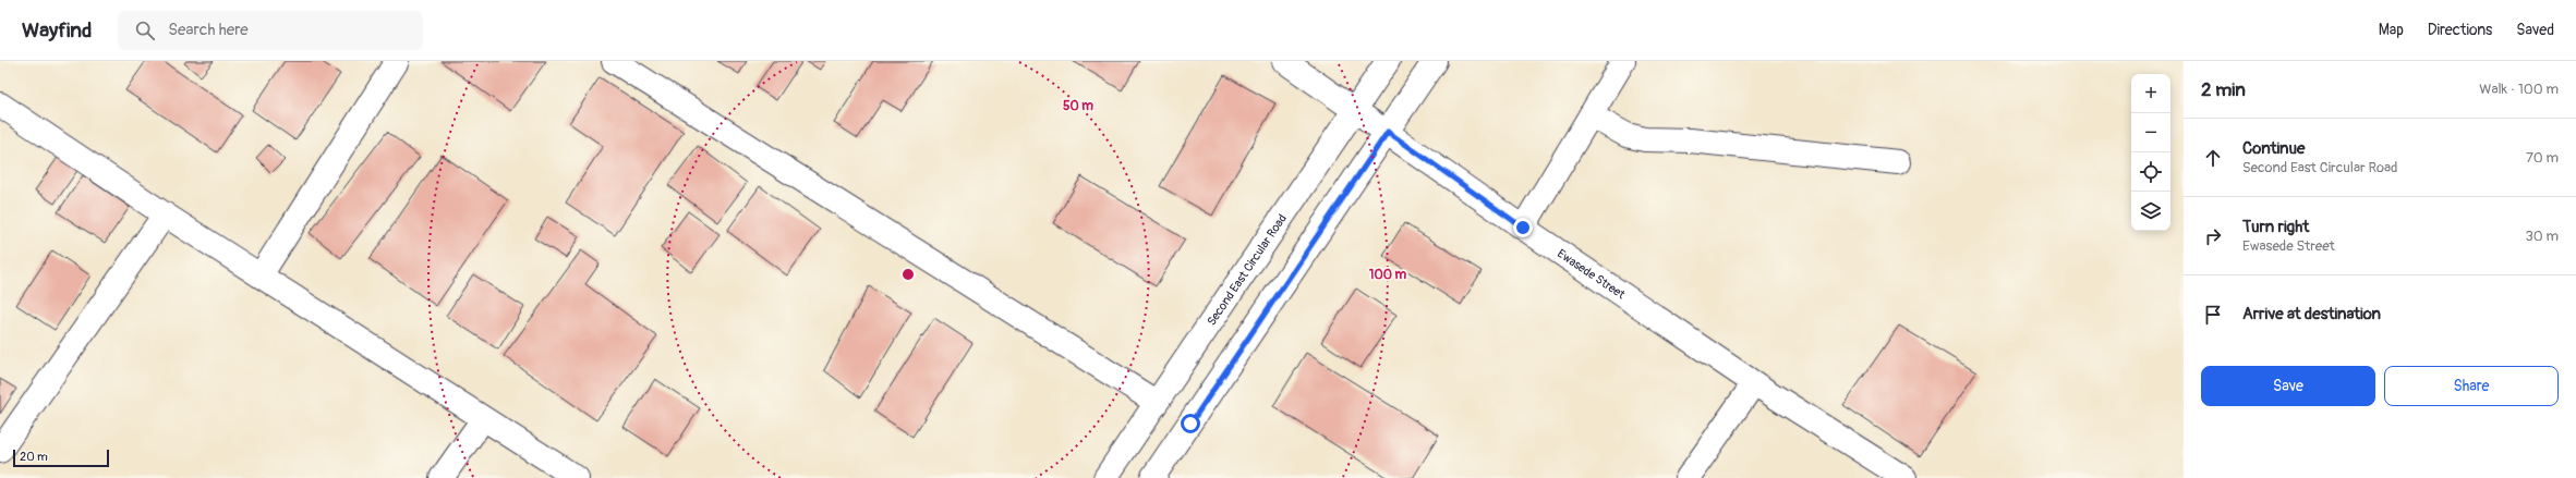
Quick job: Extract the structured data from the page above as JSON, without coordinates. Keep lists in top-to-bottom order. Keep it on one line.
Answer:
{"streets":{"street":["Second East Circular Road","Ewasede Street"]},"crossings":[["Second East Circular Road","Ewasede Street"]],"scale_bar":"20 m","page":{"header":"Wayfind","search":"Search here","nav":["Map","Directions","Saved"],"heading":["2 min","Walk · 100 m"],"map_buttons":["+","−"],"list":[["Continue","Second East Circular Road","70 m"],["Turn right","Ewasede Street","30 m"],"Arrive at destination"],"buttons":["Save","Share"],"scale":"20 m"},"rings":["50 m","100 m"]}
